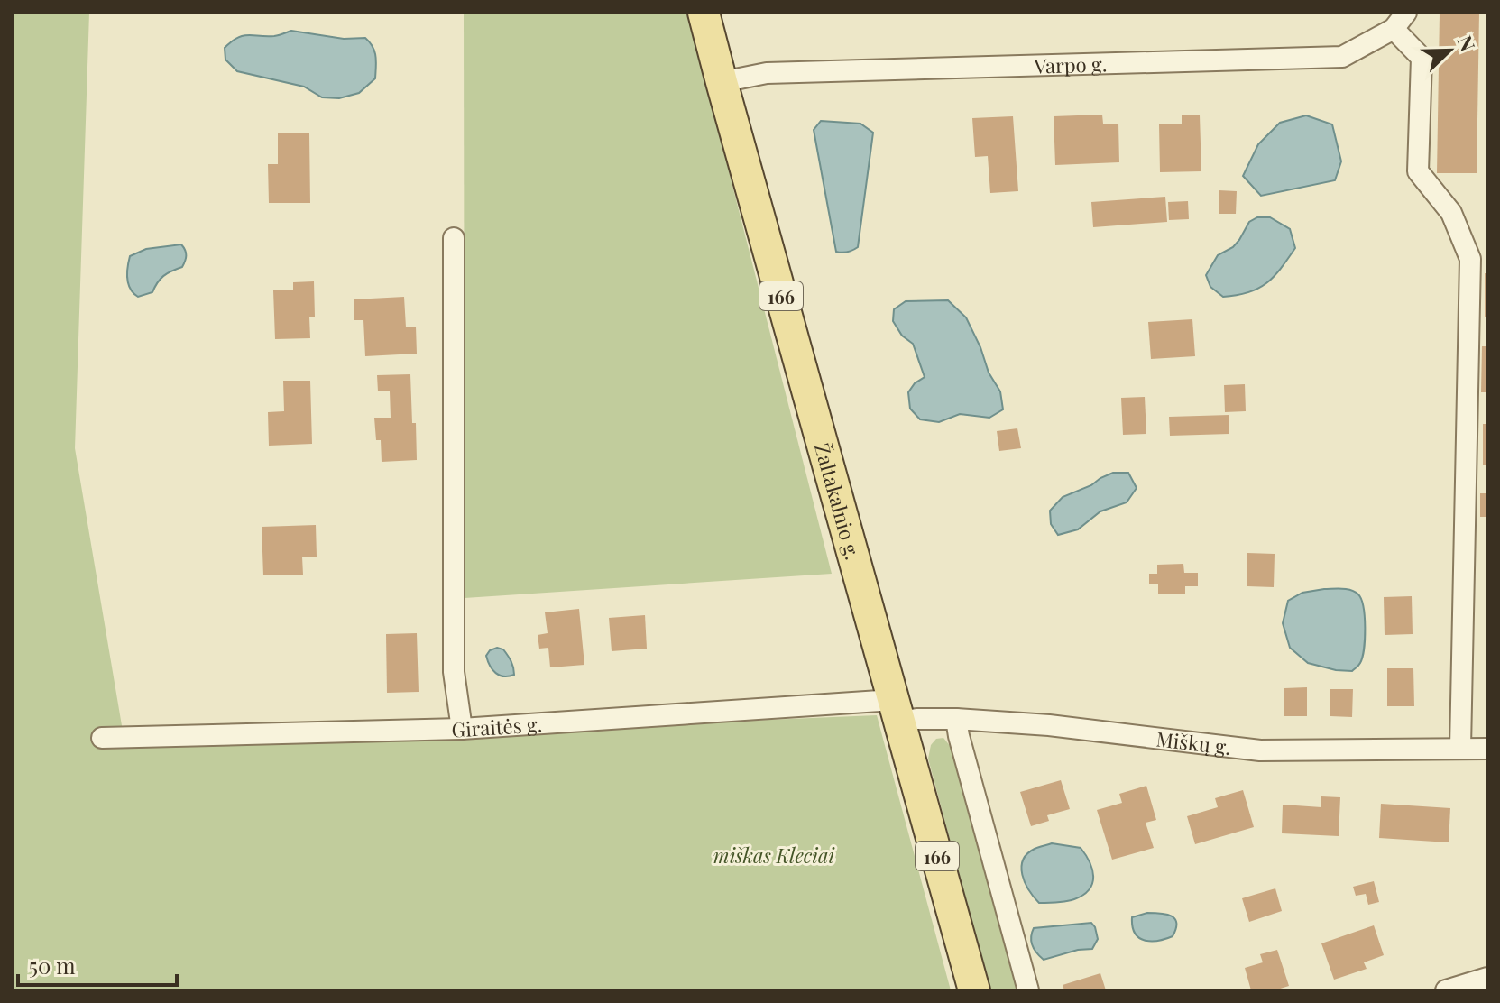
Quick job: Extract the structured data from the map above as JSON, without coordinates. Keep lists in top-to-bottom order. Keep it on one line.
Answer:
{"streets":{"main road":["166","Žaltakalnio g."],"street":["Varpo g.","Giraitės g.","Miškų g."]},"crossings":[["Varpo g.","Žaltakalnio g."],["Žaltakalnio g.","Giraitės g."],["Žaltakalnio g.","Miškų g."],["Giraitės g.","Miškų g."]],"parks":["miškas Kleciai"],"scale_bar":"50 m","north":"top right"}
